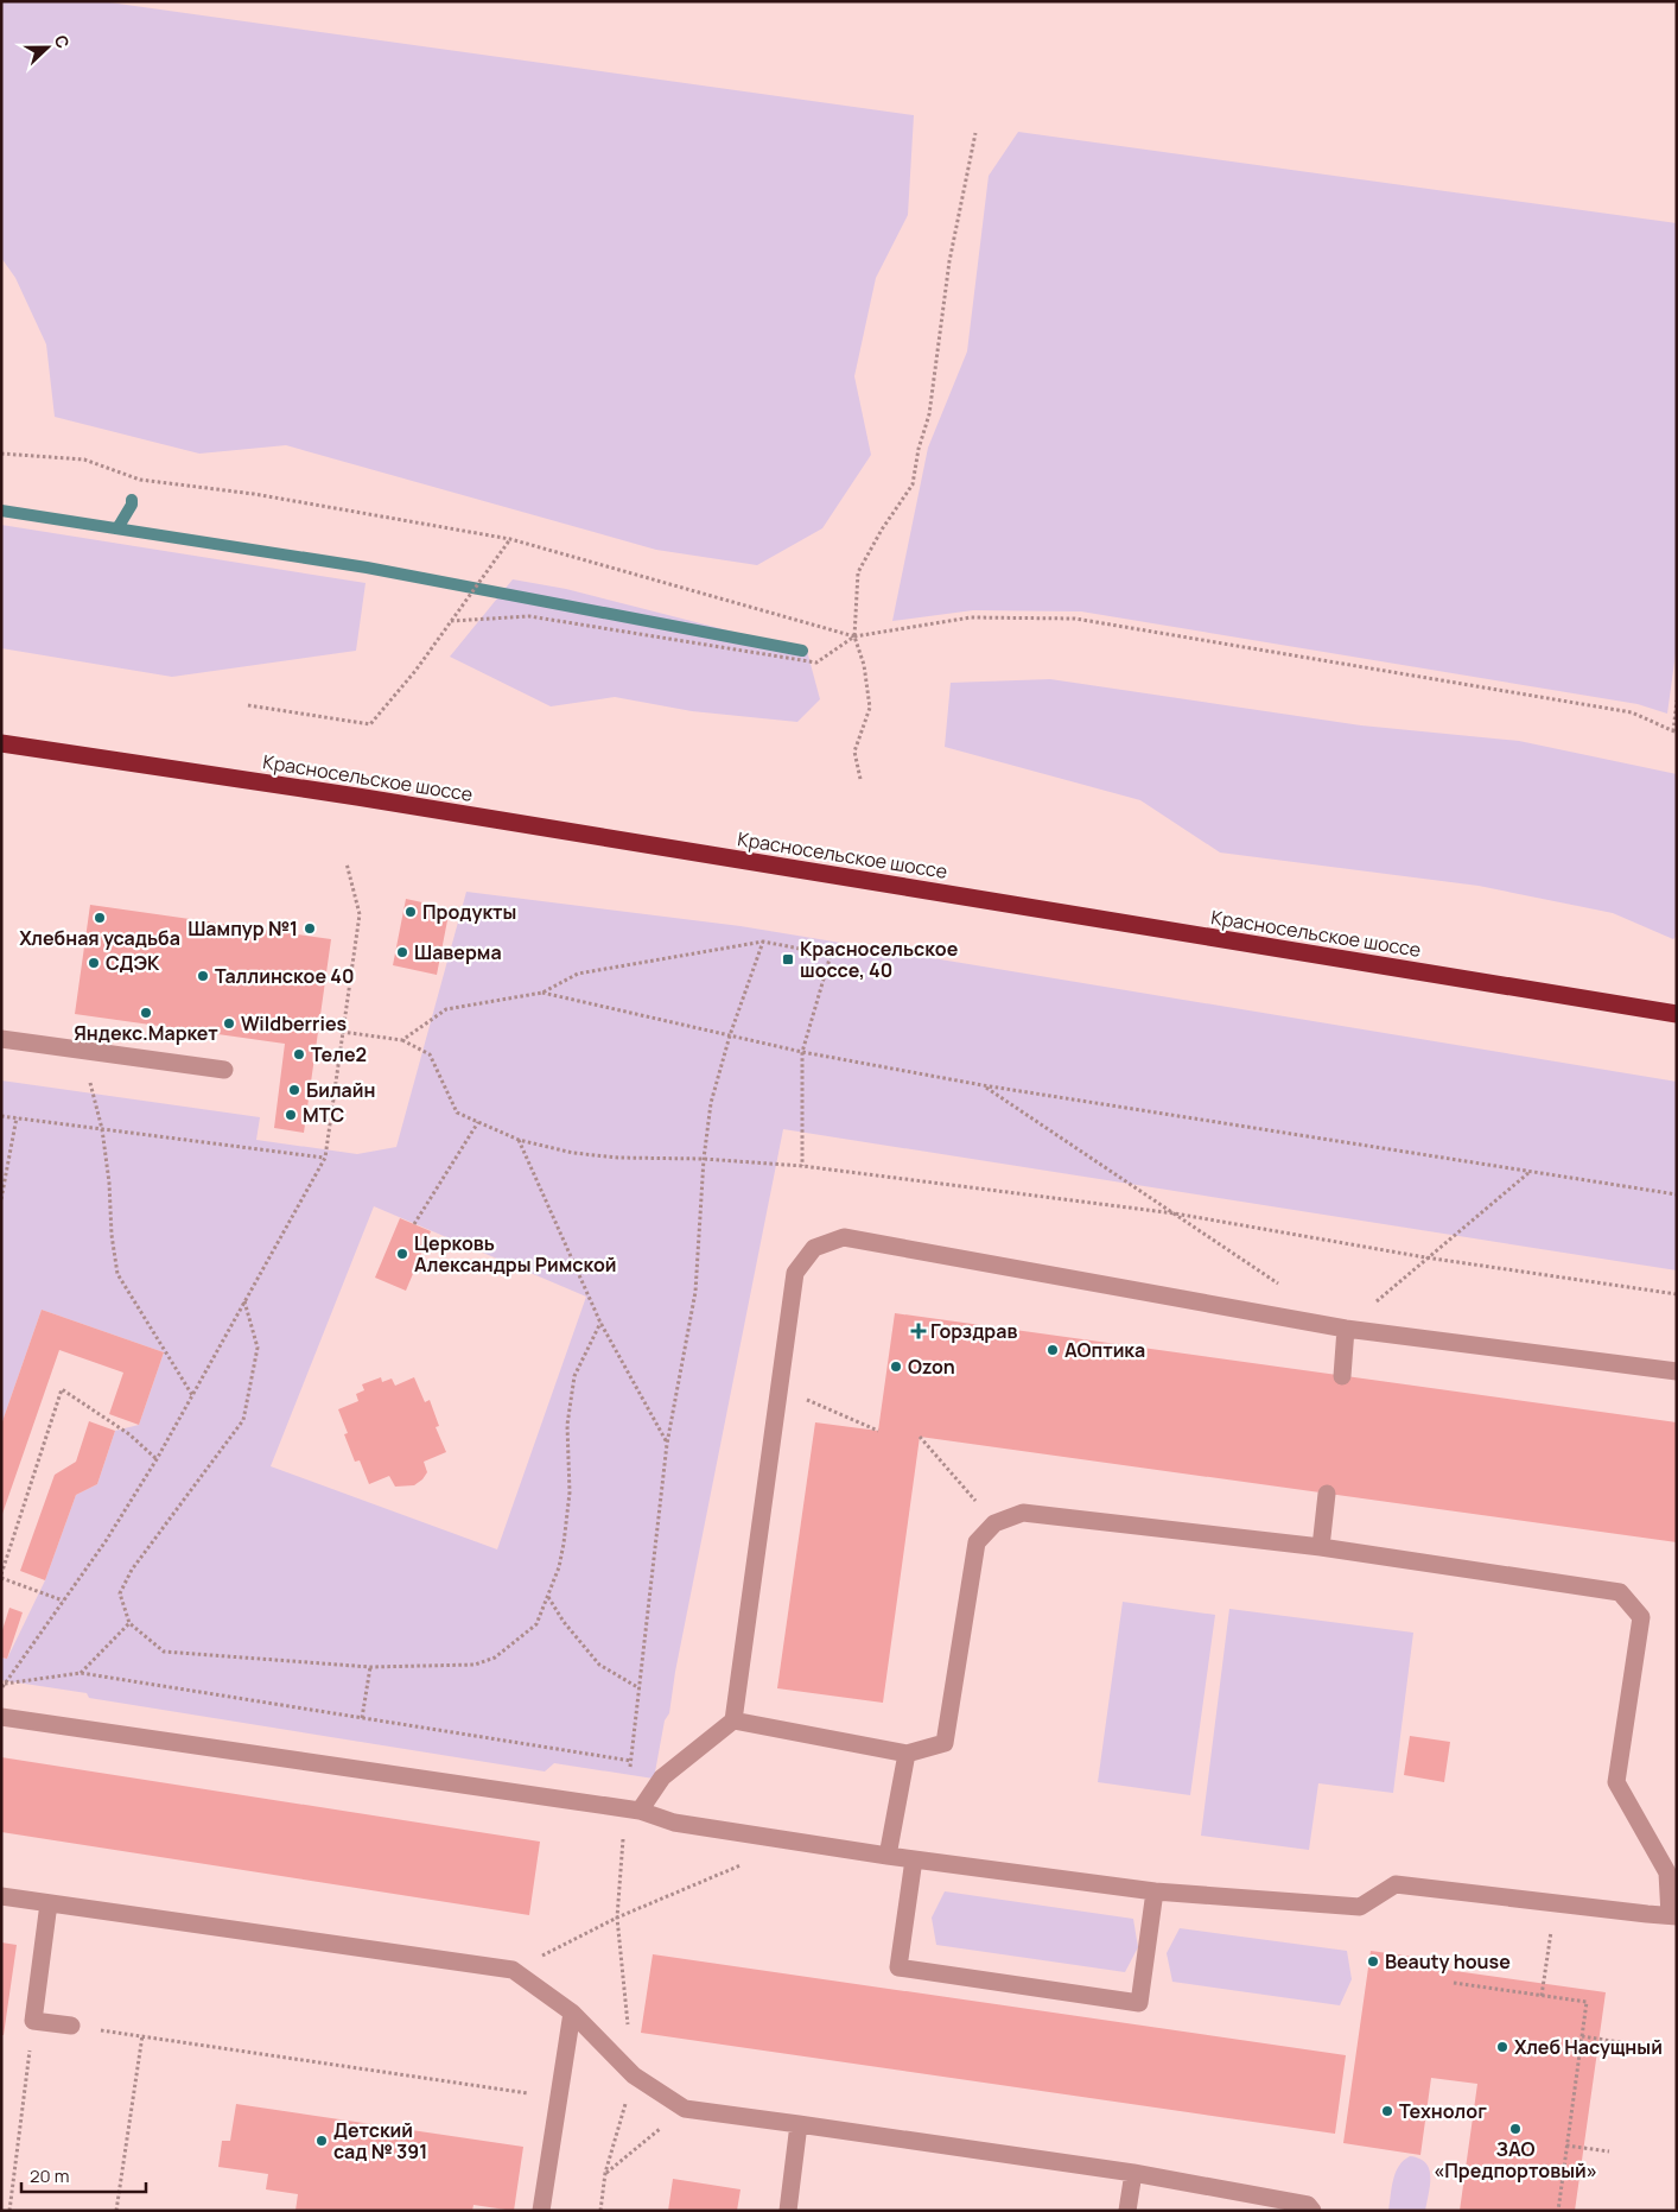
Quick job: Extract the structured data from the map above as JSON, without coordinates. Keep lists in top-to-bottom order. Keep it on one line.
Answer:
{"streets":{"highway":["Красносельское шоссе"]},"places":{"other":["Продукты","Хлебная усадьба","Шампур №1","Шаверма","СДЭК","Таллинское 40","Яндекс.Маркет","Wildberries","Теле2","Билайн","МТС","Церковь Александры Римской","АОптика","Ozon","Beauty house","Хлеб Насущный","Технолог","ЗАО «Предпортовый»","Детский сад № 391"],"transit":["Красносельское шоссе, 40"],"health":["Горздрав"]},"scale_bar":"20 m","north":"right"}
